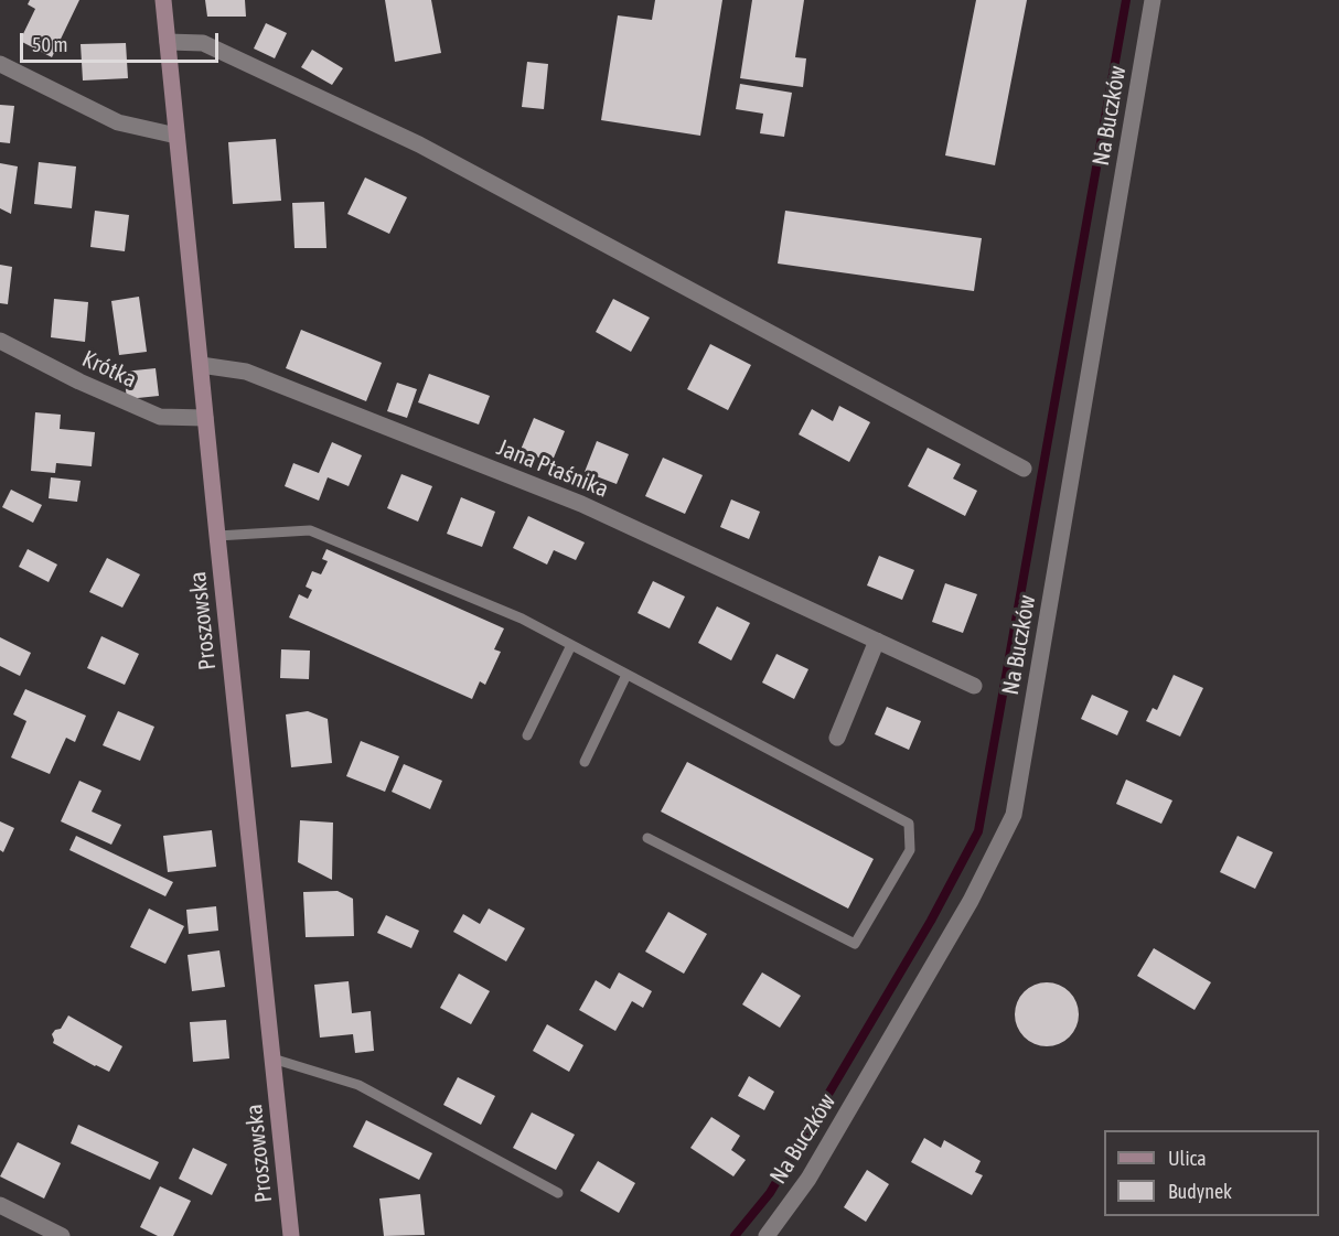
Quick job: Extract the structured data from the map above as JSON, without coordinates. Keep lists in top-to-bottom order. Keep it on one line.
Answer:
{"streets":{"main road":["Proszowska"],"street":["Na Buczków","Krótka","Jana Ptaśnika"]},"crossings":[["Krótka","Proszowska"],["Jana Ptaśnika","Proszowska"]],"legend":["Ulica","Budynek"],"scale_bar":"50 m"}
